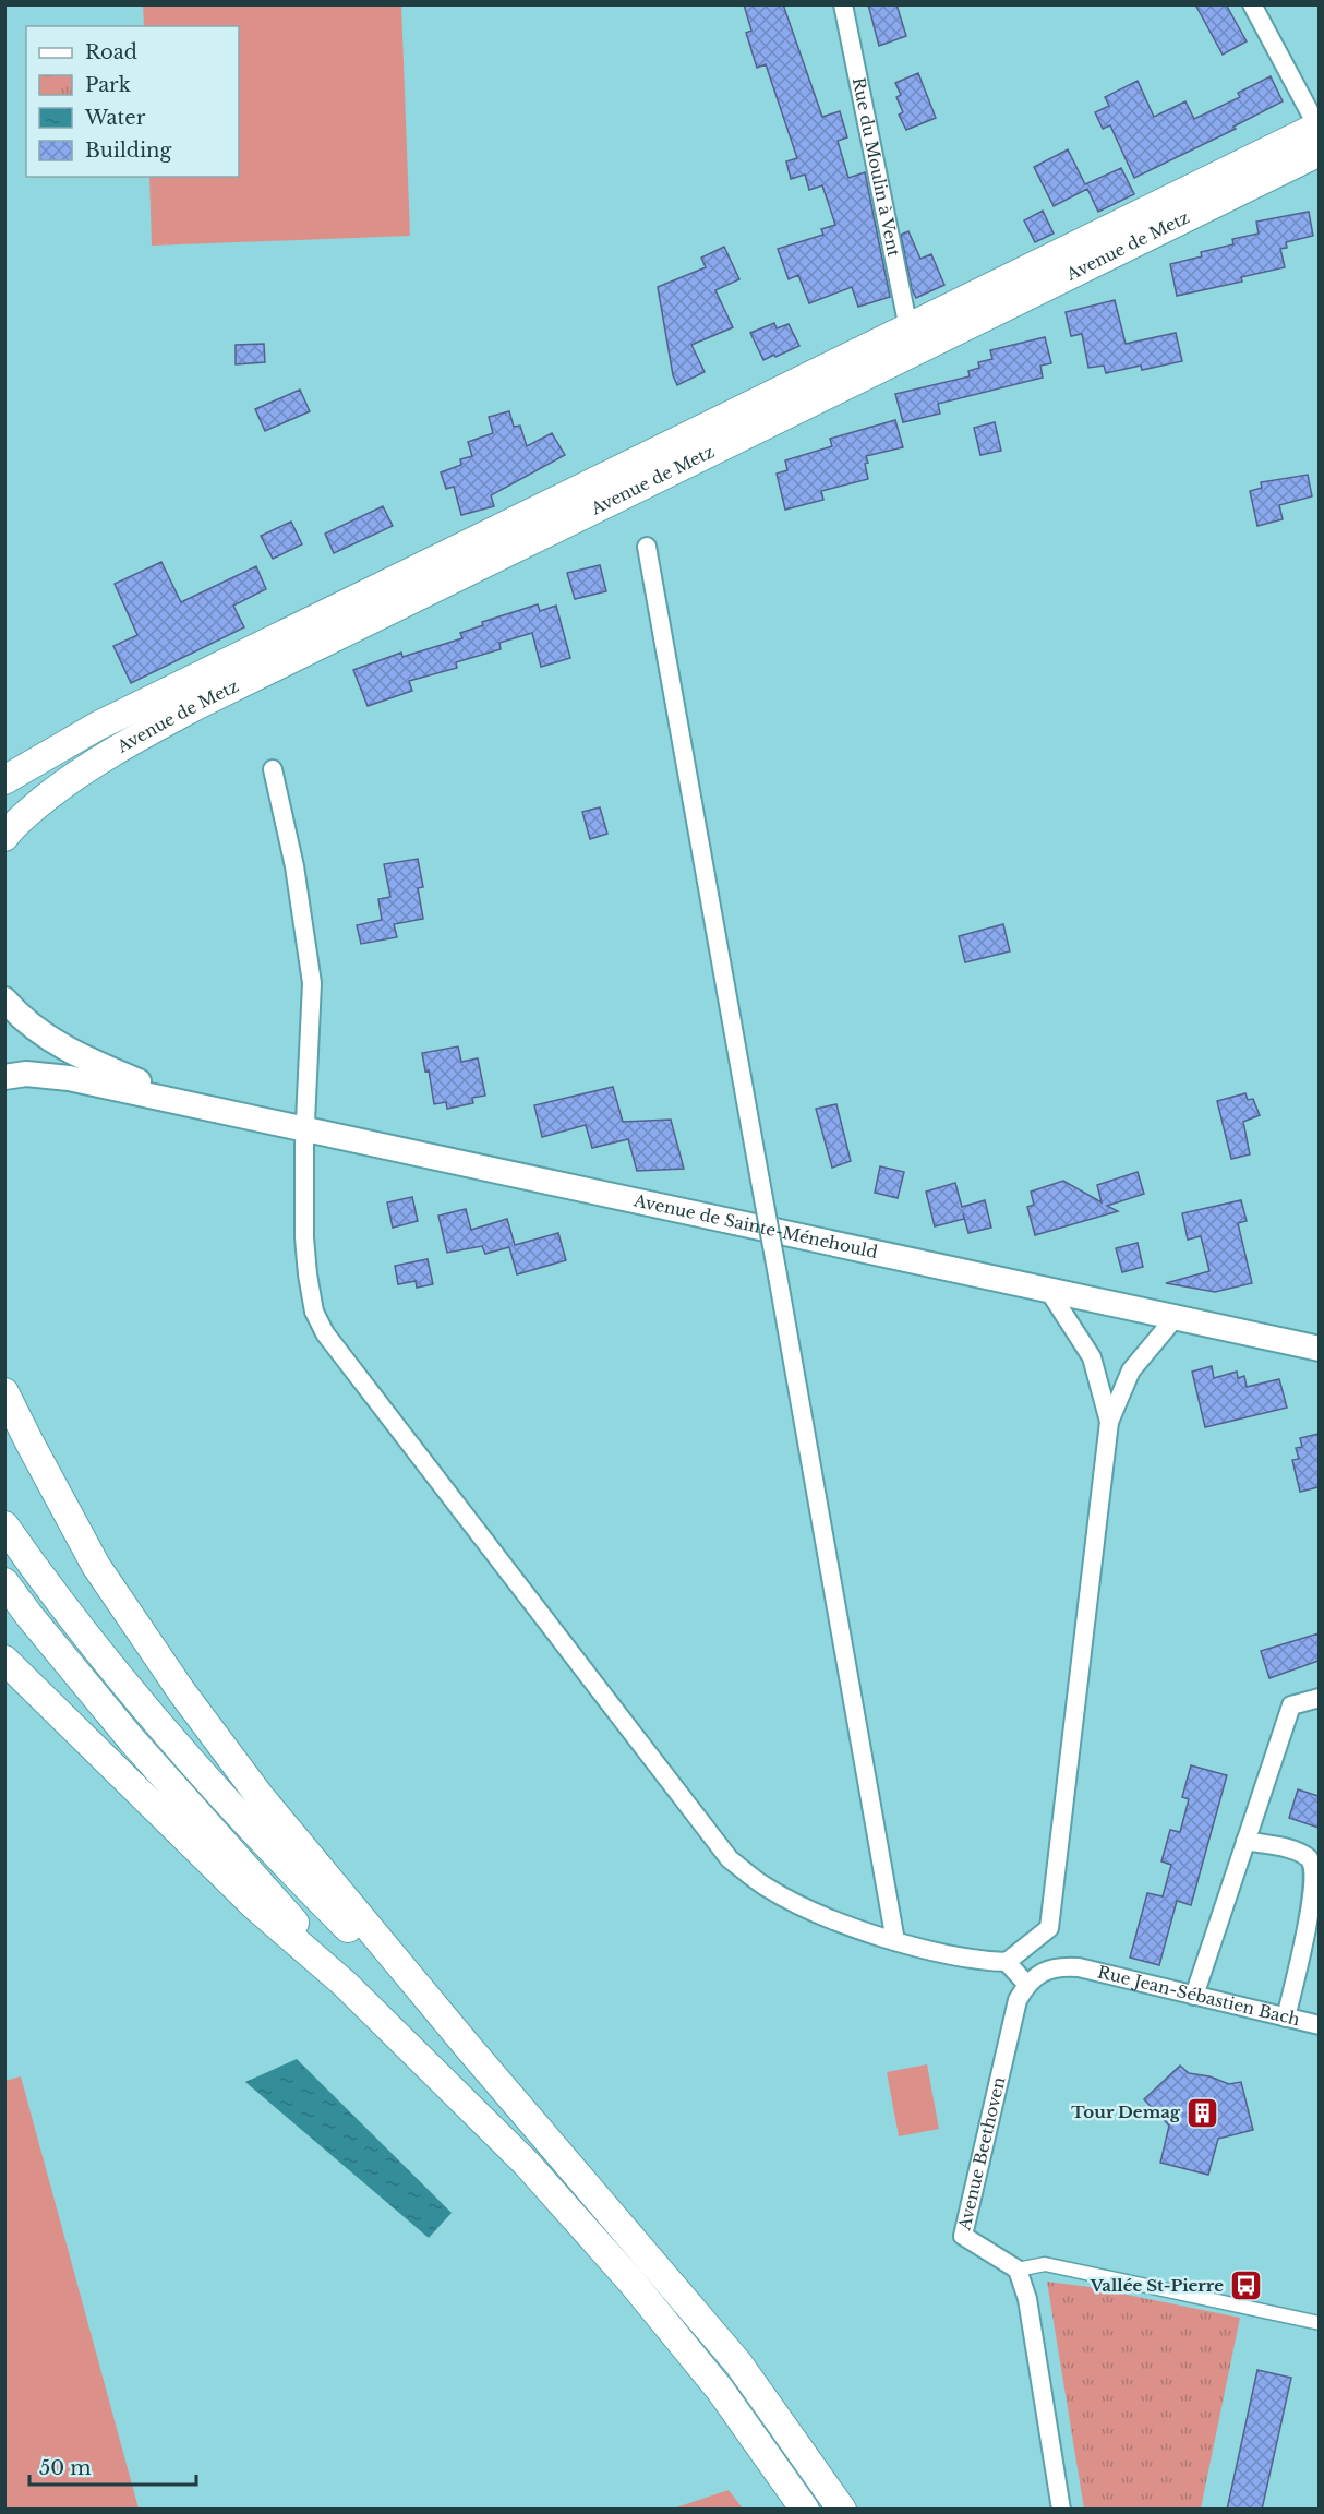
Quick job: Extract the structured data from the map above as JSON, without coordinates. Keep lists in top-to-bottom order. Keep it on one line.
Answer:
{"streets":{"main road":["Avenue de Metz","Avenue de Sainte-Ménehould"],"street":["Rue du Moulin à Vent","Rue Jean-Sébastien Bach","Avenue Beethoven"]},"crossings":[["Rue du Moulin à Vent","Avenue de Metz"],["Rue Jean-Sébastien Bach","Avenue Beethoven"]],"places":{"building":["Tour Demag"],"bus stop":["Vallée St-Pierre"]},"legend":["Road","Park","Water","Building"],"scale_bar":"50 m"}
